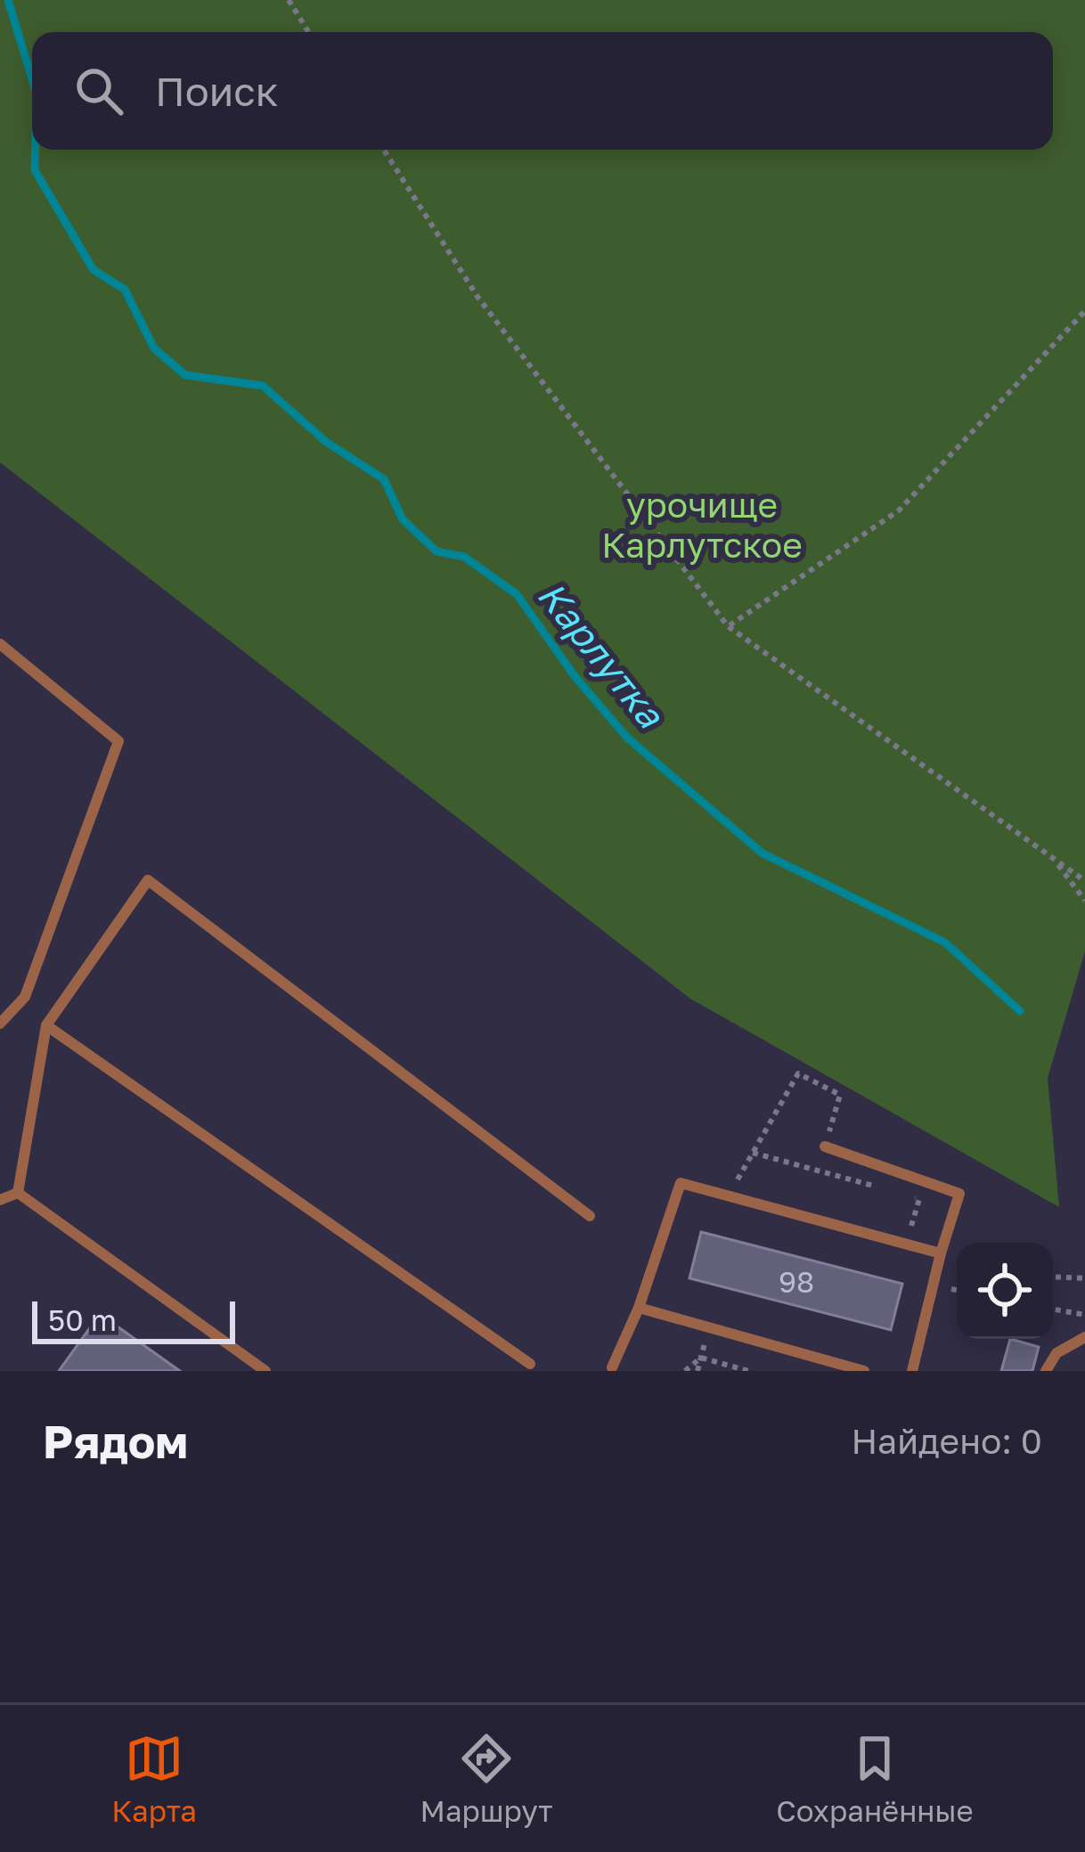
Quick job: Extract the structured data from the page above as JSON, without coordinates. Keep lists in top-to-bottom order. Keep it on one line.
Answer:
{"water":["Карлутка"],"parks":["урочище Карлутское"],"house_numbers":["98"],"scale_bar":"50 m","page":{"search":"Поиск","scale":"50 m","heading":["Рядом","Найдено: 0"],"nav":["Карта","Маршрут","Сохранённые"]}}
